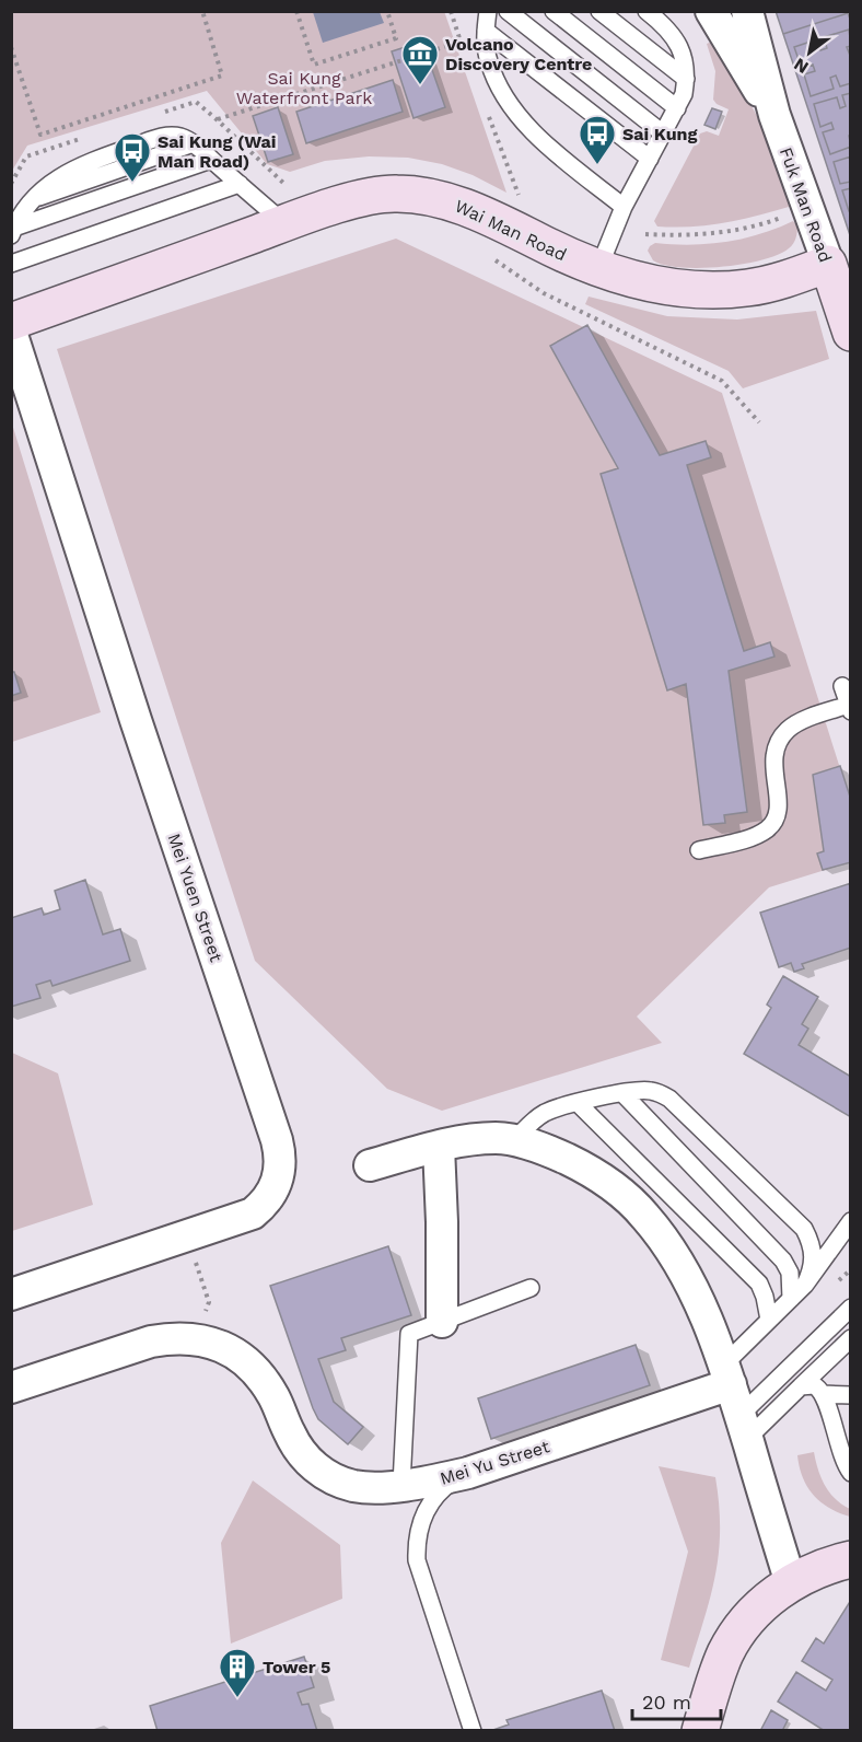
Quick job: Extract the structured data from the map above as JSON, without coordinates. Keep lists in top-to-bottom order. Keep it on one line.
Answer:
{"streets":{"street":["Fuk Man Road","Wai Man Road","Mei Yuen Street","Mei Yu Street"]},"crossings":[["Fuk Man Road","Wai Man Road"]],"parks":["Sai Kung Waterfront Park"],"places":{"museum":["Volcano Discovery Centre"],"bus stop":["Sai Kung","Sai Kung (Wai Man Road)"],"building":["Tower 5"]},"scale_bar":"20 m","north":"bottom left"}
